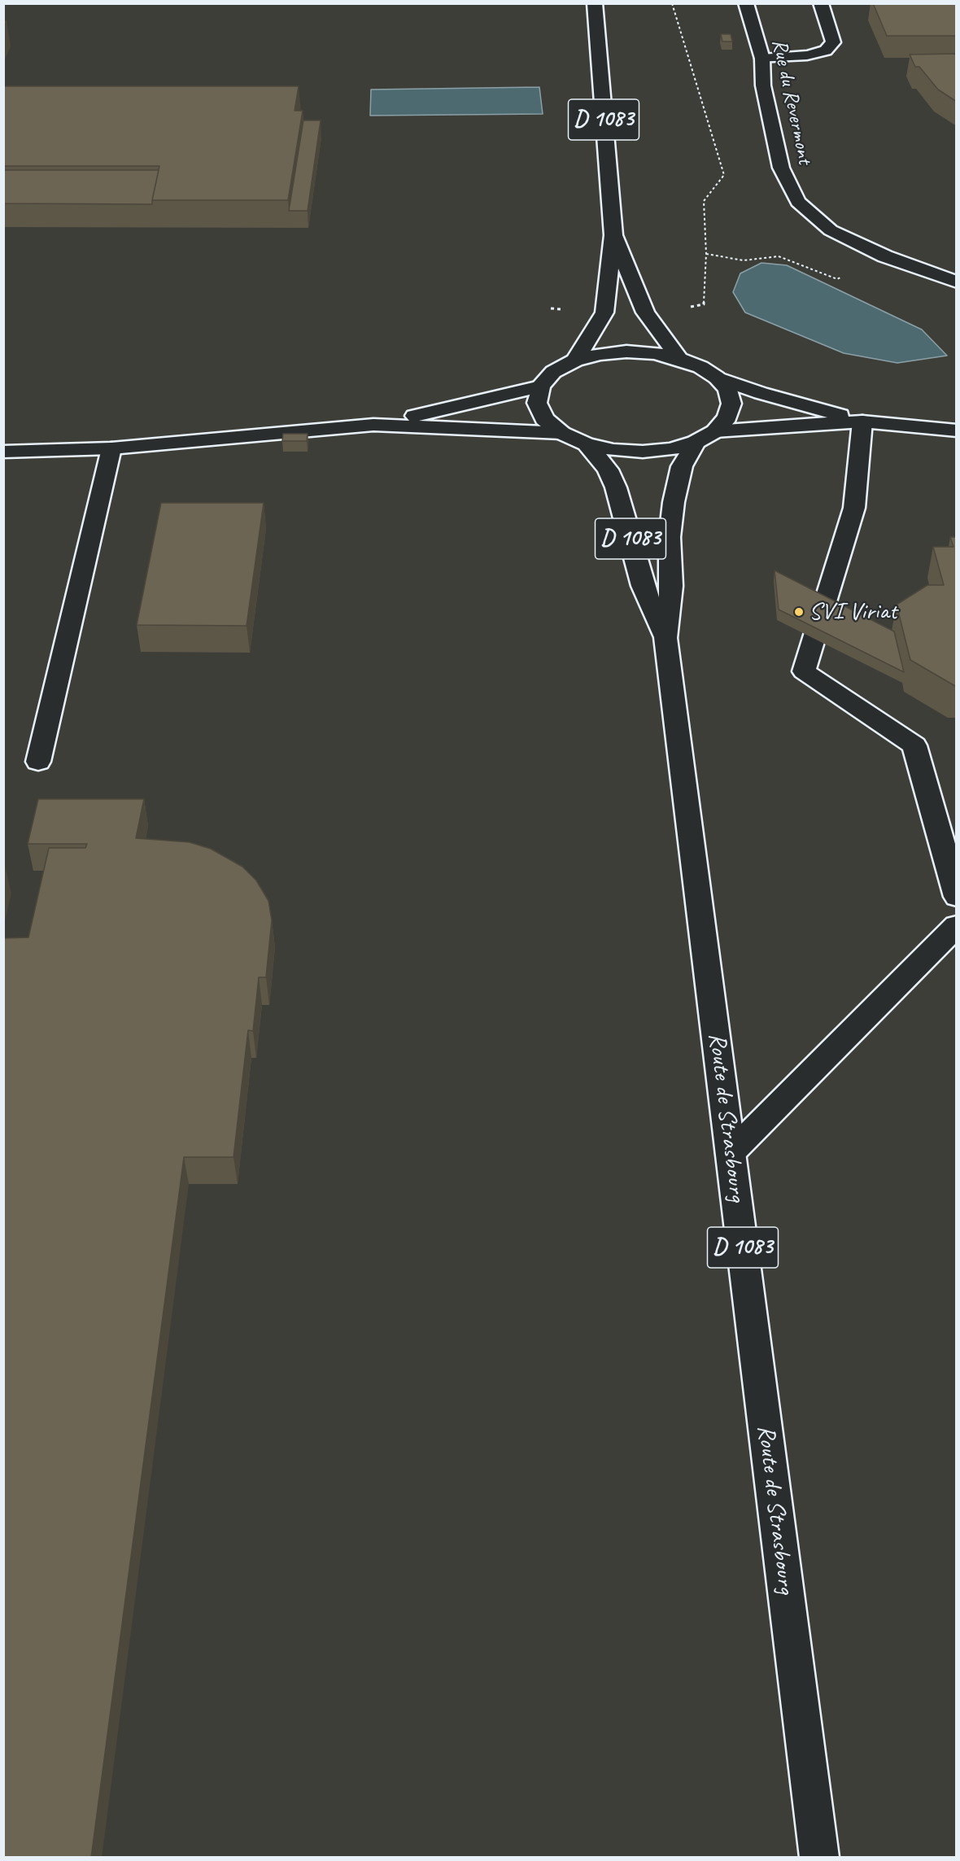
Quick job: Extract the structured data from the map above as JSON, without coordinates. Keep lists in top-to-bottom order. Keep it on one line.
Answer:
{"streets":{"main road":["Rue du Revermont","D 1083","Route de Strasbourg"]},"places":["SVI Viriat"]}
